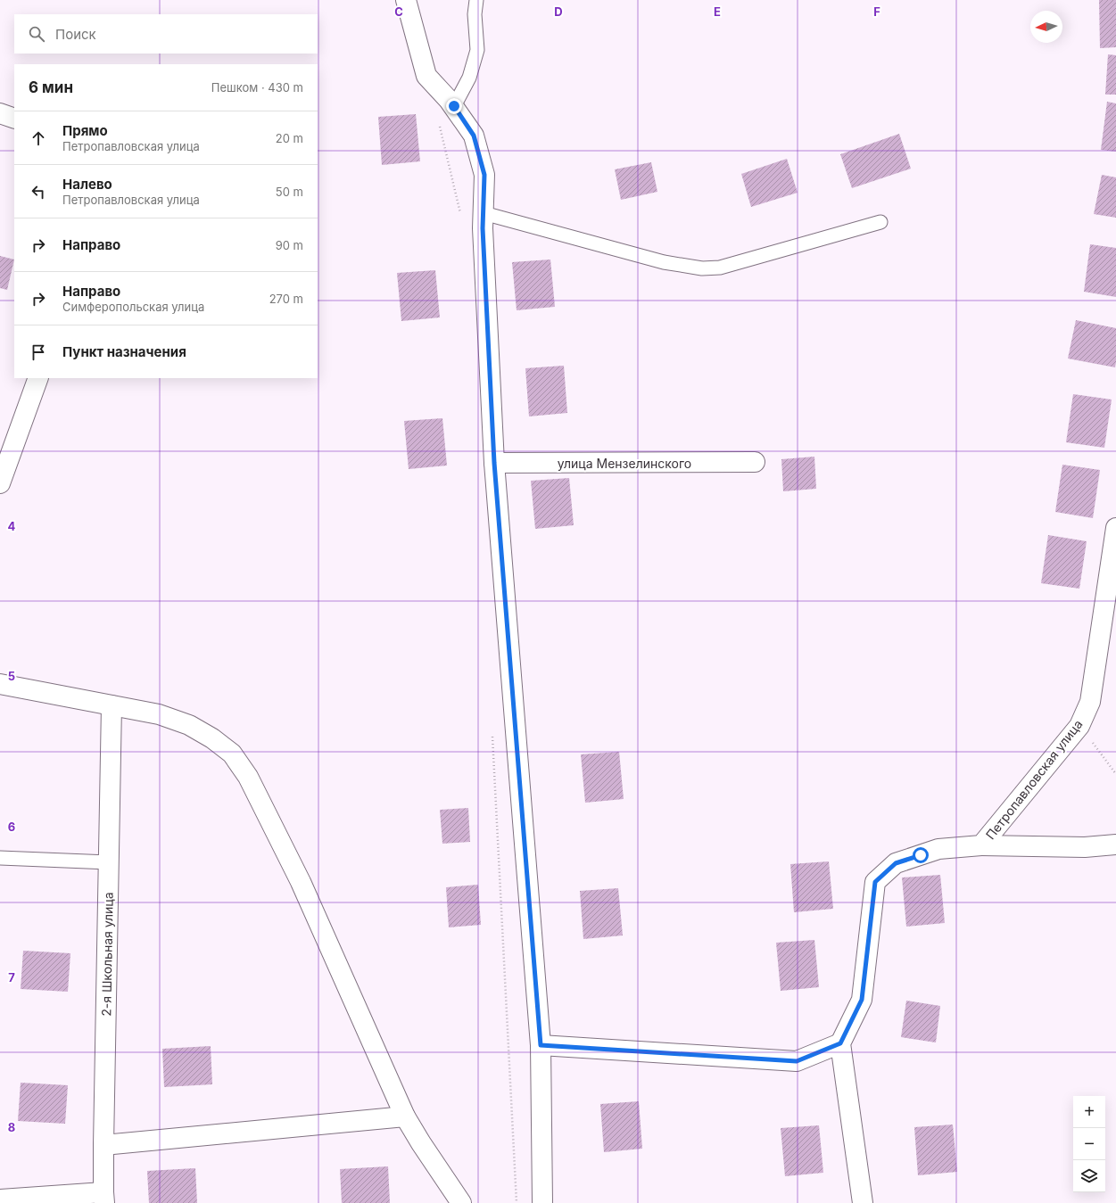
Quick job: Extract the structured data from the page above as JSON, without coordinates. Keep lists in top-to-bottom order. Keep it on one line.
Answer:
{"streets":{"street":["улица Мензелинского","Петропавловская улица","2-я Школьная улица"]},"north":"left","page":{"search":"Поиск","heading":["6 мин","Пешком · 430 m"],"list":[["Прямо","Петропавловская улица","20 m"],["Налево","Петропавловская улица","50 m"],["Направо","90 m"],["Направо","Симферопольская улица","270 m"],"Пункт назначения"],"map_buttons":["+","−"]},"grid":{"columns":["C","D","E","F"],"rows":["4","5","6","7","8"]}}
